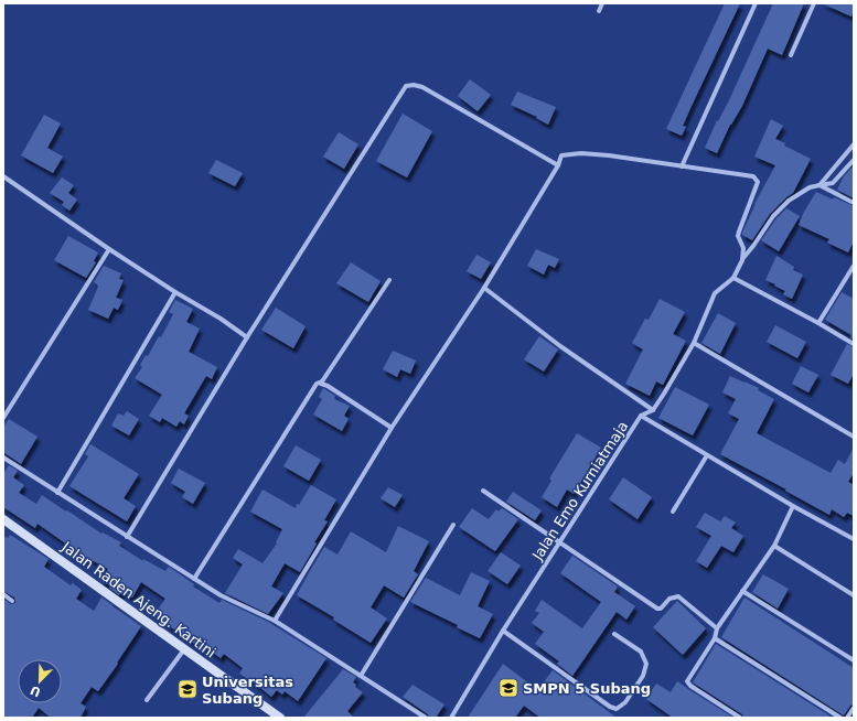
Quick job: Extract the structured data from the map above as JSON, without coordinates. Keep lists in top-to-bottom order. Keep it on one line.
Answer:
{"streets":{"main road":["Jalan Raden Ajeng. Kartini"],"street":["Jalan Emo Kurniatmaja"]},"places":{"school or university":["SMPN 5 Subang","Universitas Subang"]},"north":"bottom left"}
